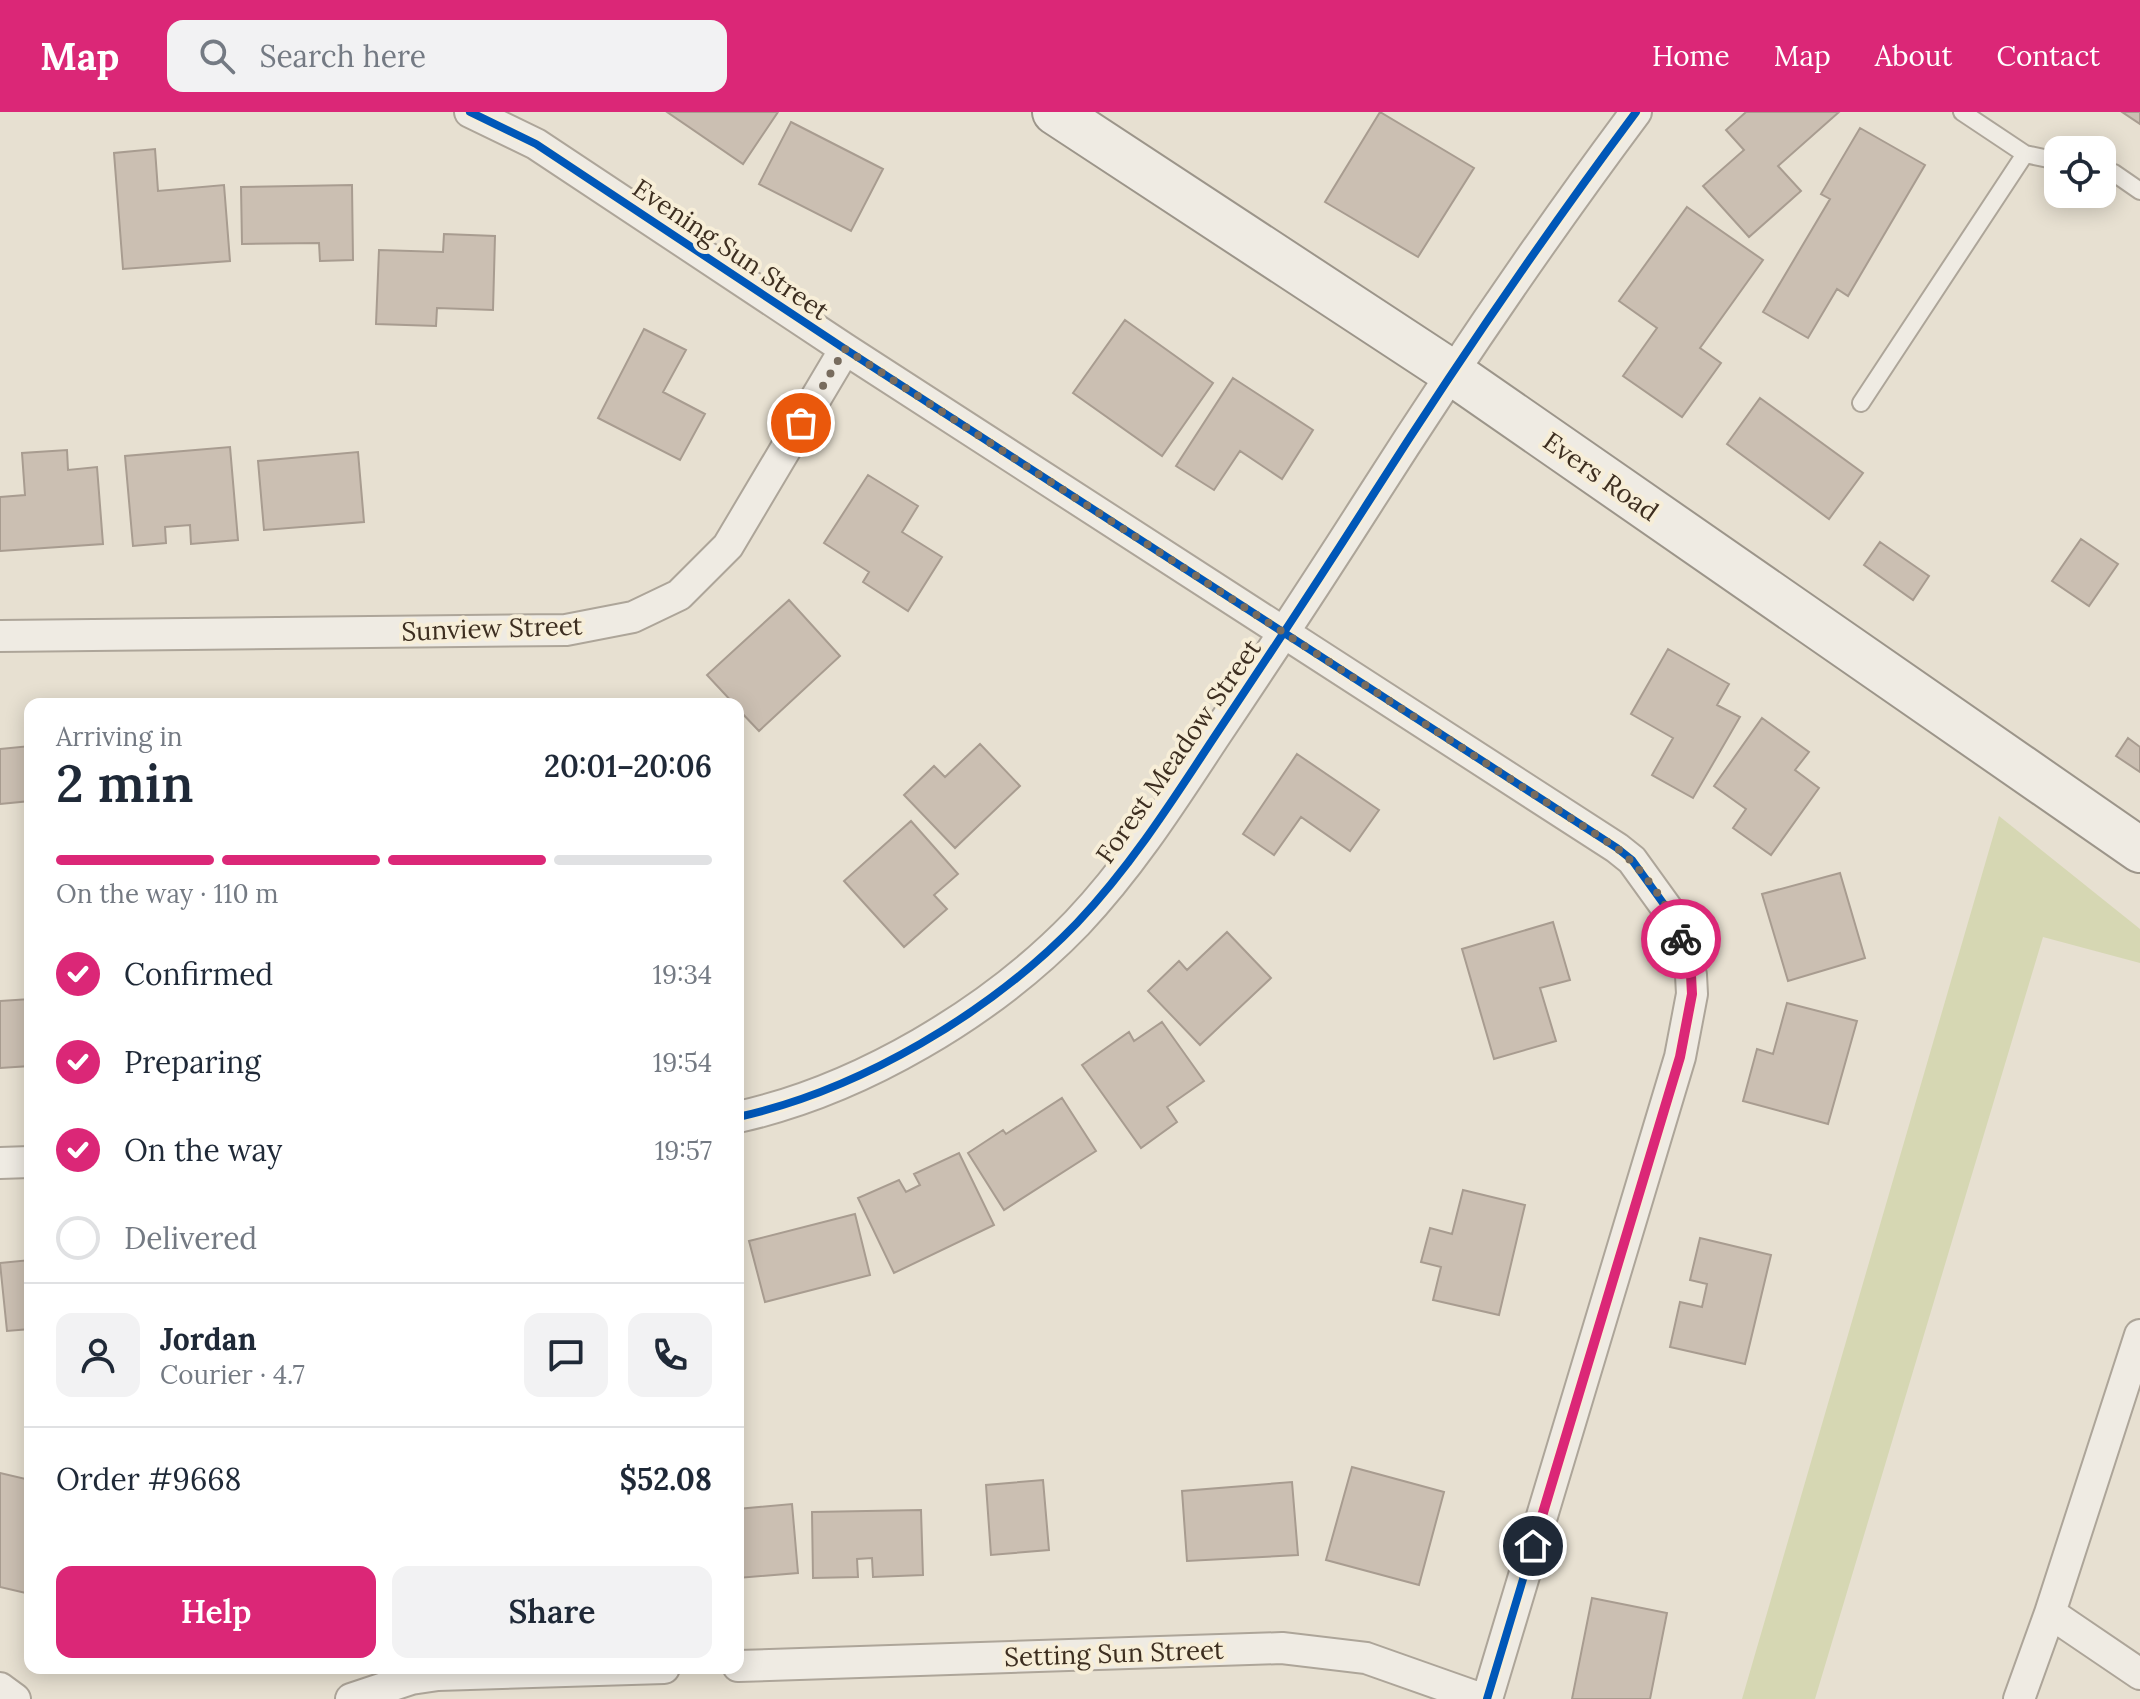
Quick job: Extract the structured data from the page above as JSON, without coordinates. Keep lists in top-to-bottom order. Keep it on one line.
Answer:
{"streets":{"main road":["Evers Road"],"street":["Evening Sun Street","Sunview Street","Forest Meadow Street","Setting Sun Street"]},"crossings":[["Evening Sun Street","Sunview Street"],["Evening Sun Street","Forest Meadow Street"],["Evening Sun Street","Setting Sun Street"],["Evers Road","Forest Meadow Street"]],"page":{"header":"Map","search":"Search here","nav":["Home","Map","About","Contact"],"heading":["2 min","Arriving in","20:01–20:06"],"panel":["Jordan","Courier · 4.7","Order #9668","$52.08"],"bar":"On the way · 110 m","list":[["Confirmed","19:34"],["Preparing","19:54"],["On the way","19:57"],"Delivered"],"buttons":["Help","Share"]}}
